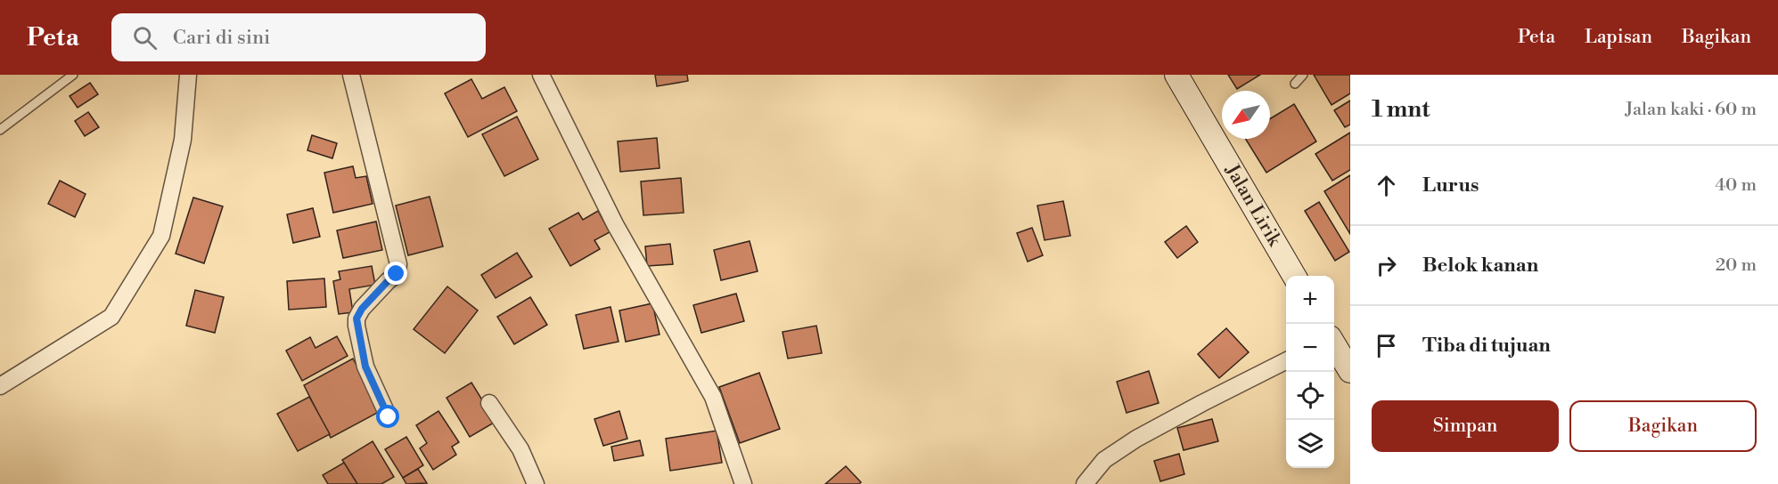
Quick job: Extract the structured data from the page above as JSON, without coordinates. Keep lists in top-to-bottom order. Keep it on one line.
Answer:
{"streets":{"main road":["Jalan Lirik"]},"north":"bottom left","page":{"header":"Peta","search":"Cari di sini","nav":["Peta","Lapisan","Bagikan"],"heading":["1 mnt","Jalan kaki · 60 m"],"list":[["Lurus","40 m"],["Belok kanan","20 m"],"Tiba di tujuan"],"map_buttons":["+","−"],"buttons":["Simpan","Bagikan"]}}
